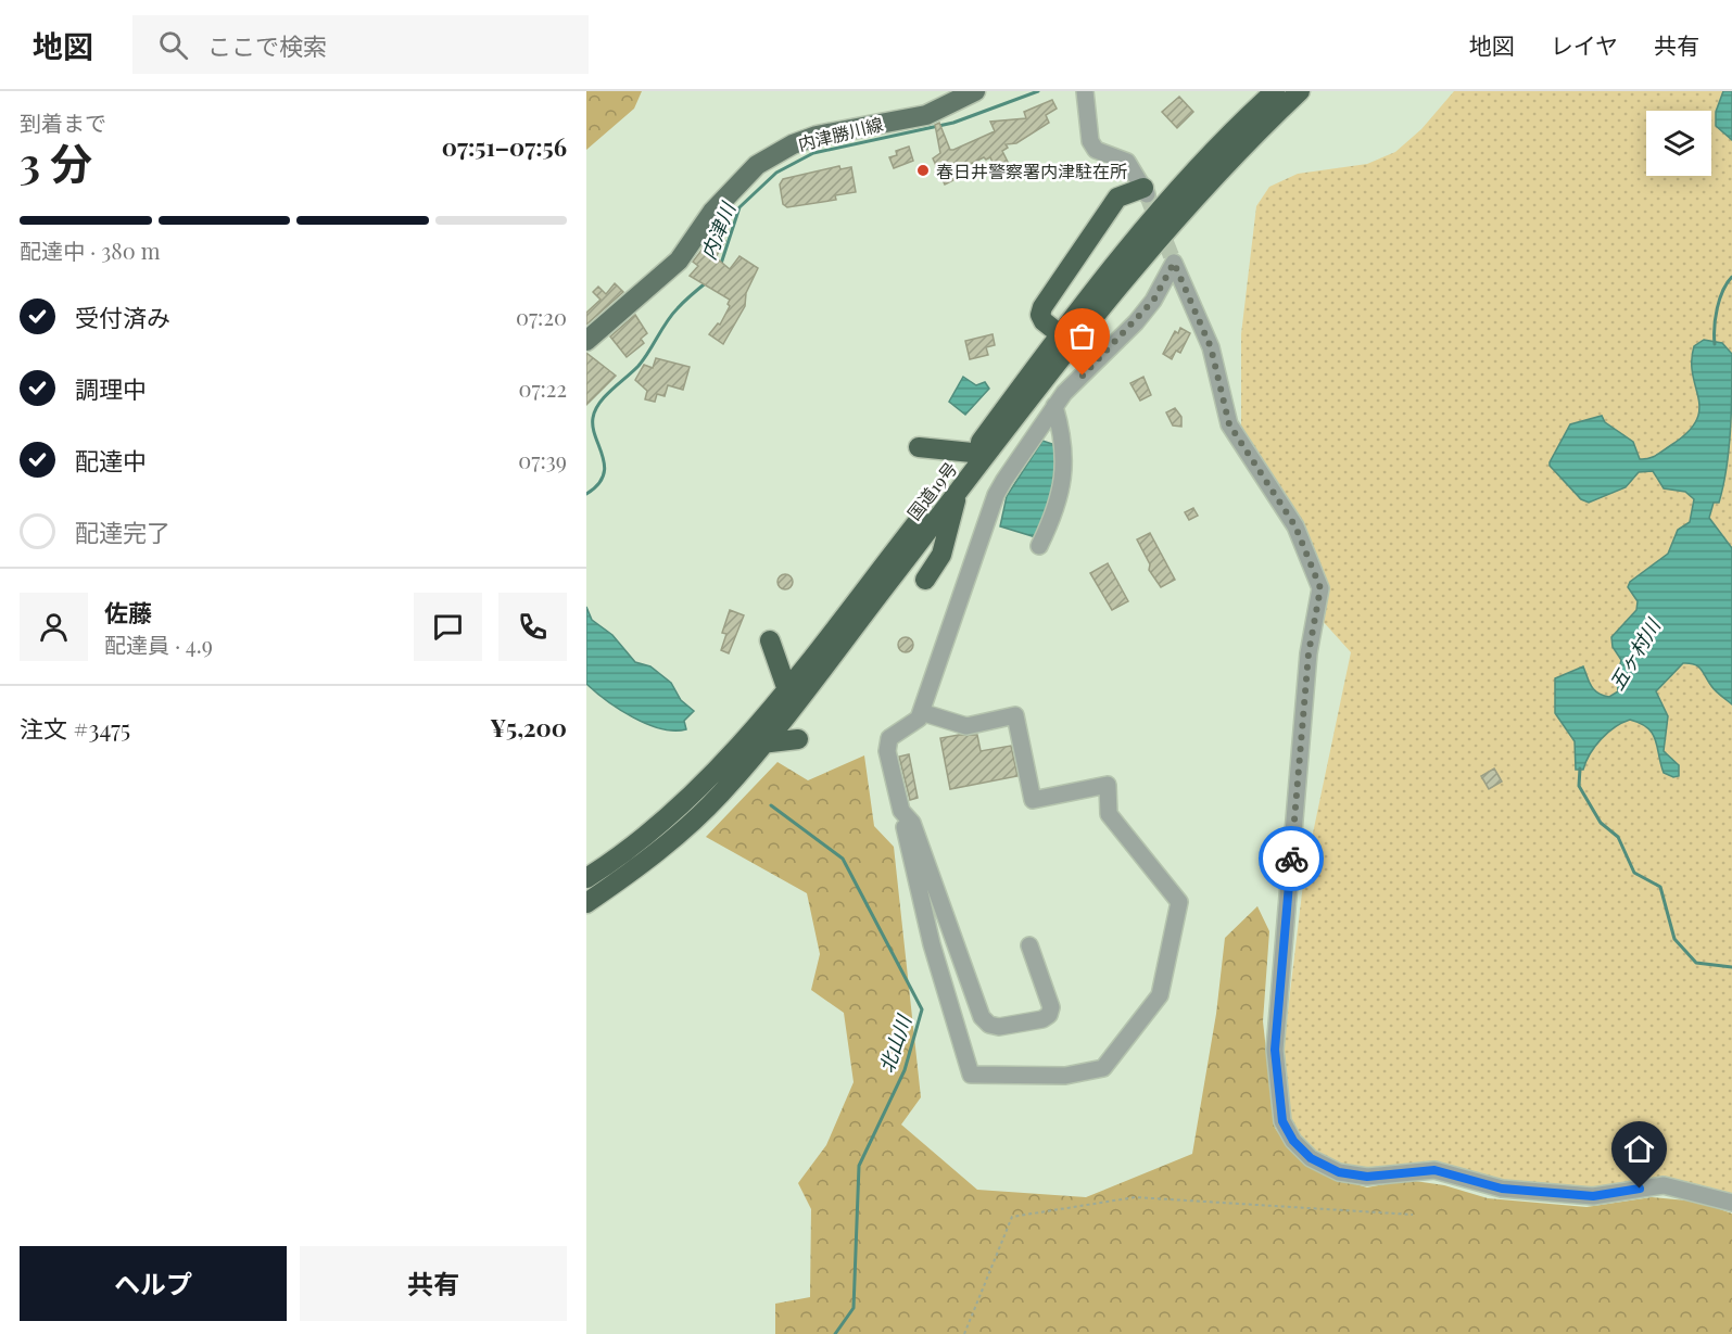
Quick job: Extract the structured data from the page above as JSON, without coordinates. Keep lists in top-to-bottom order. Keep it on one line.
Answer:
{"streets":{"highway":["国道19号"],"main road":["内津勝川線"]},"water":["内津川","五ヶ村川","北山川"],"places":["春日井警察署内津駐在所"],"page":{"header":"地図","search":"ここで検索","nav":["地図","レイヤ","共有"],"heading":["3 分","到着まで","07:51–07:56"],"panel":["佐藤","配達員 · 4.9","注文 #3475","¥5,200"],"bar":"配達中 · 380 m","list":[["受付済み","07:20"],["調理中","07:22"],["配達中","07:39"],"配達完了"],"buttons":["ヘルプ","共有"]}}
